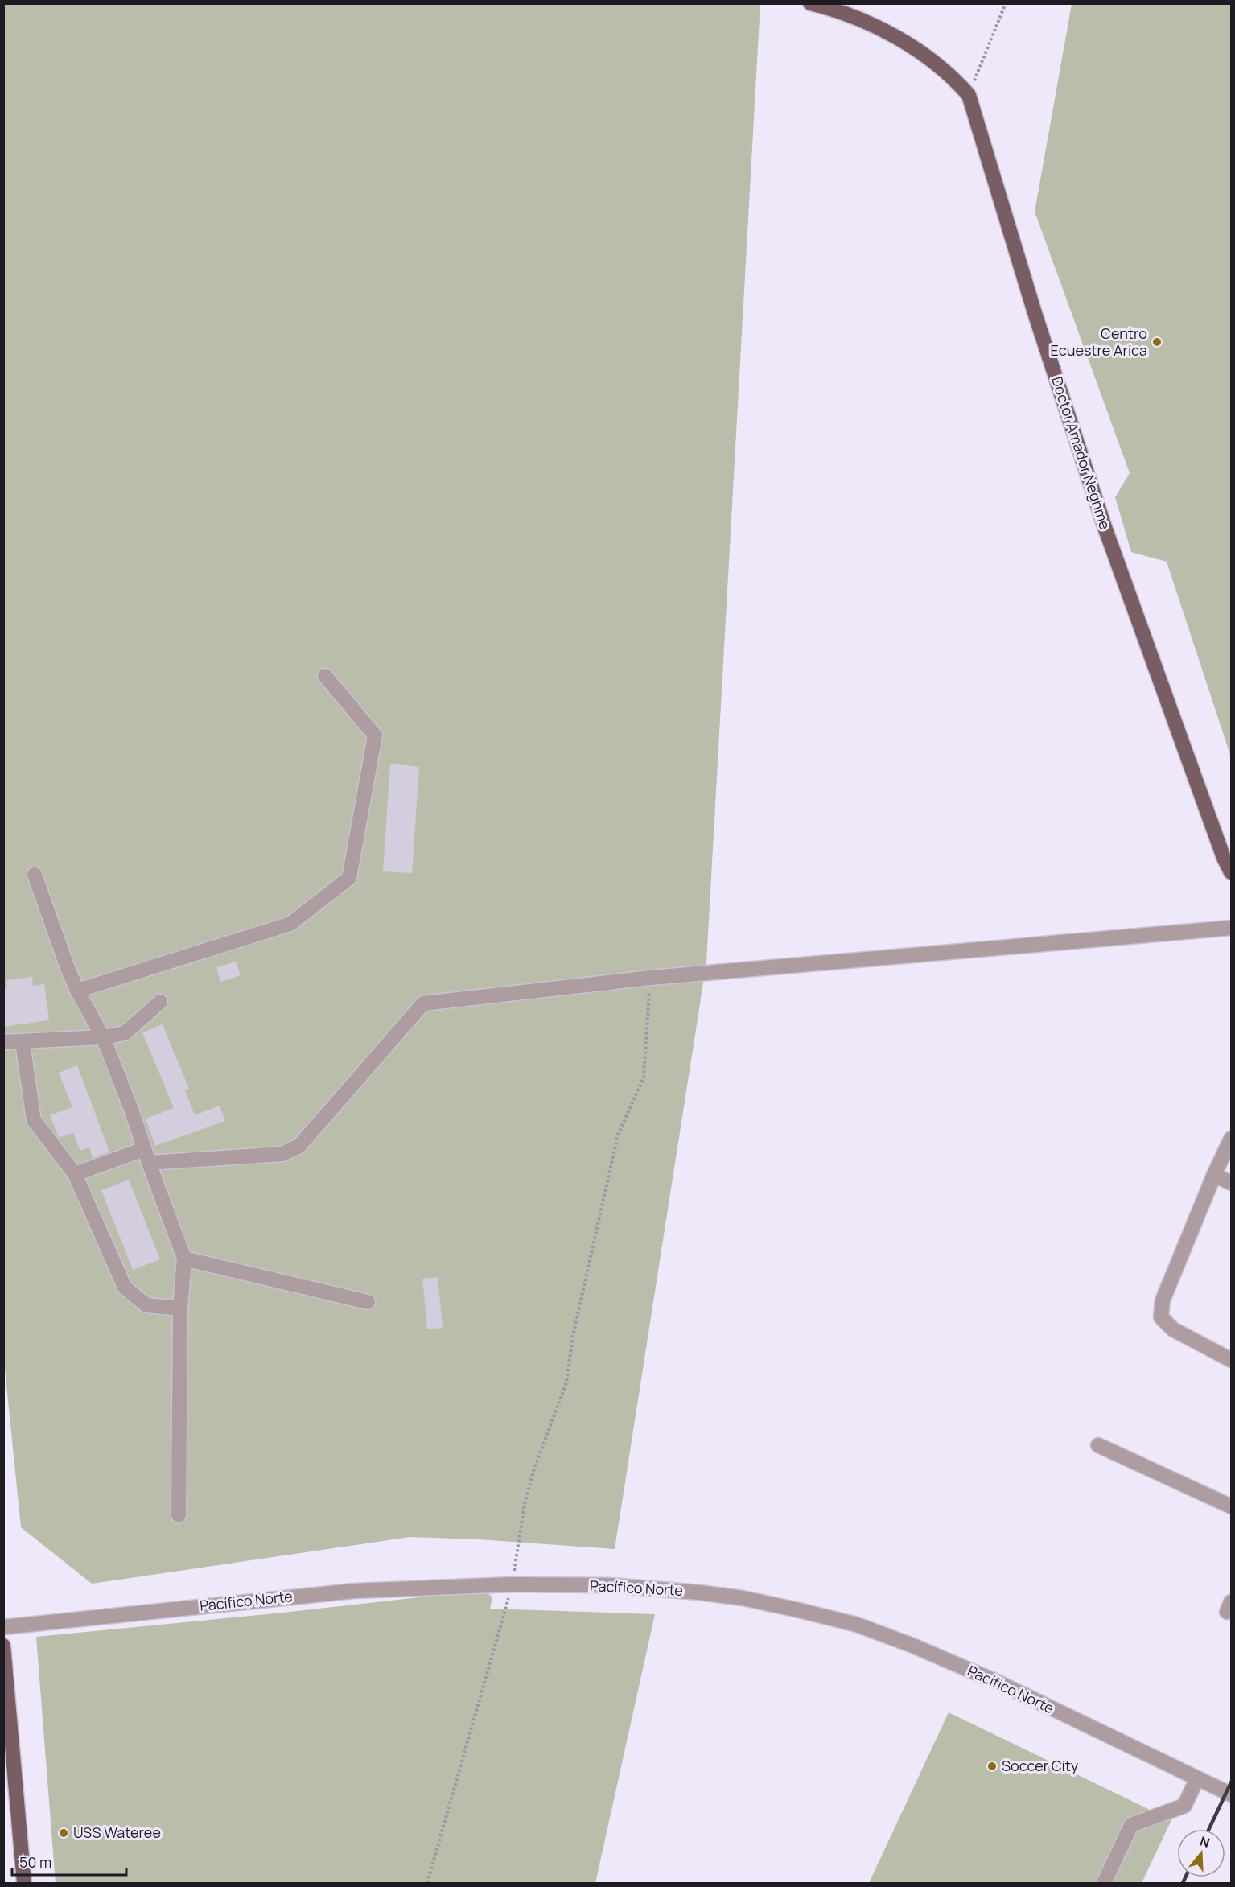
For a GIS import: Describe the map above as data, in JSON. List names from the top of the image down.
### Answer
{
  "streets": {
    "main road": ["Doctor Amador Neghme"],
    "street": ["Pacífico Norte"]
  },
  "places": ["Centro Ecuestre Arica", "Soccer City", "USS Wateree"],
  "scale_bar": "50 m",
  "north": "top"
}
